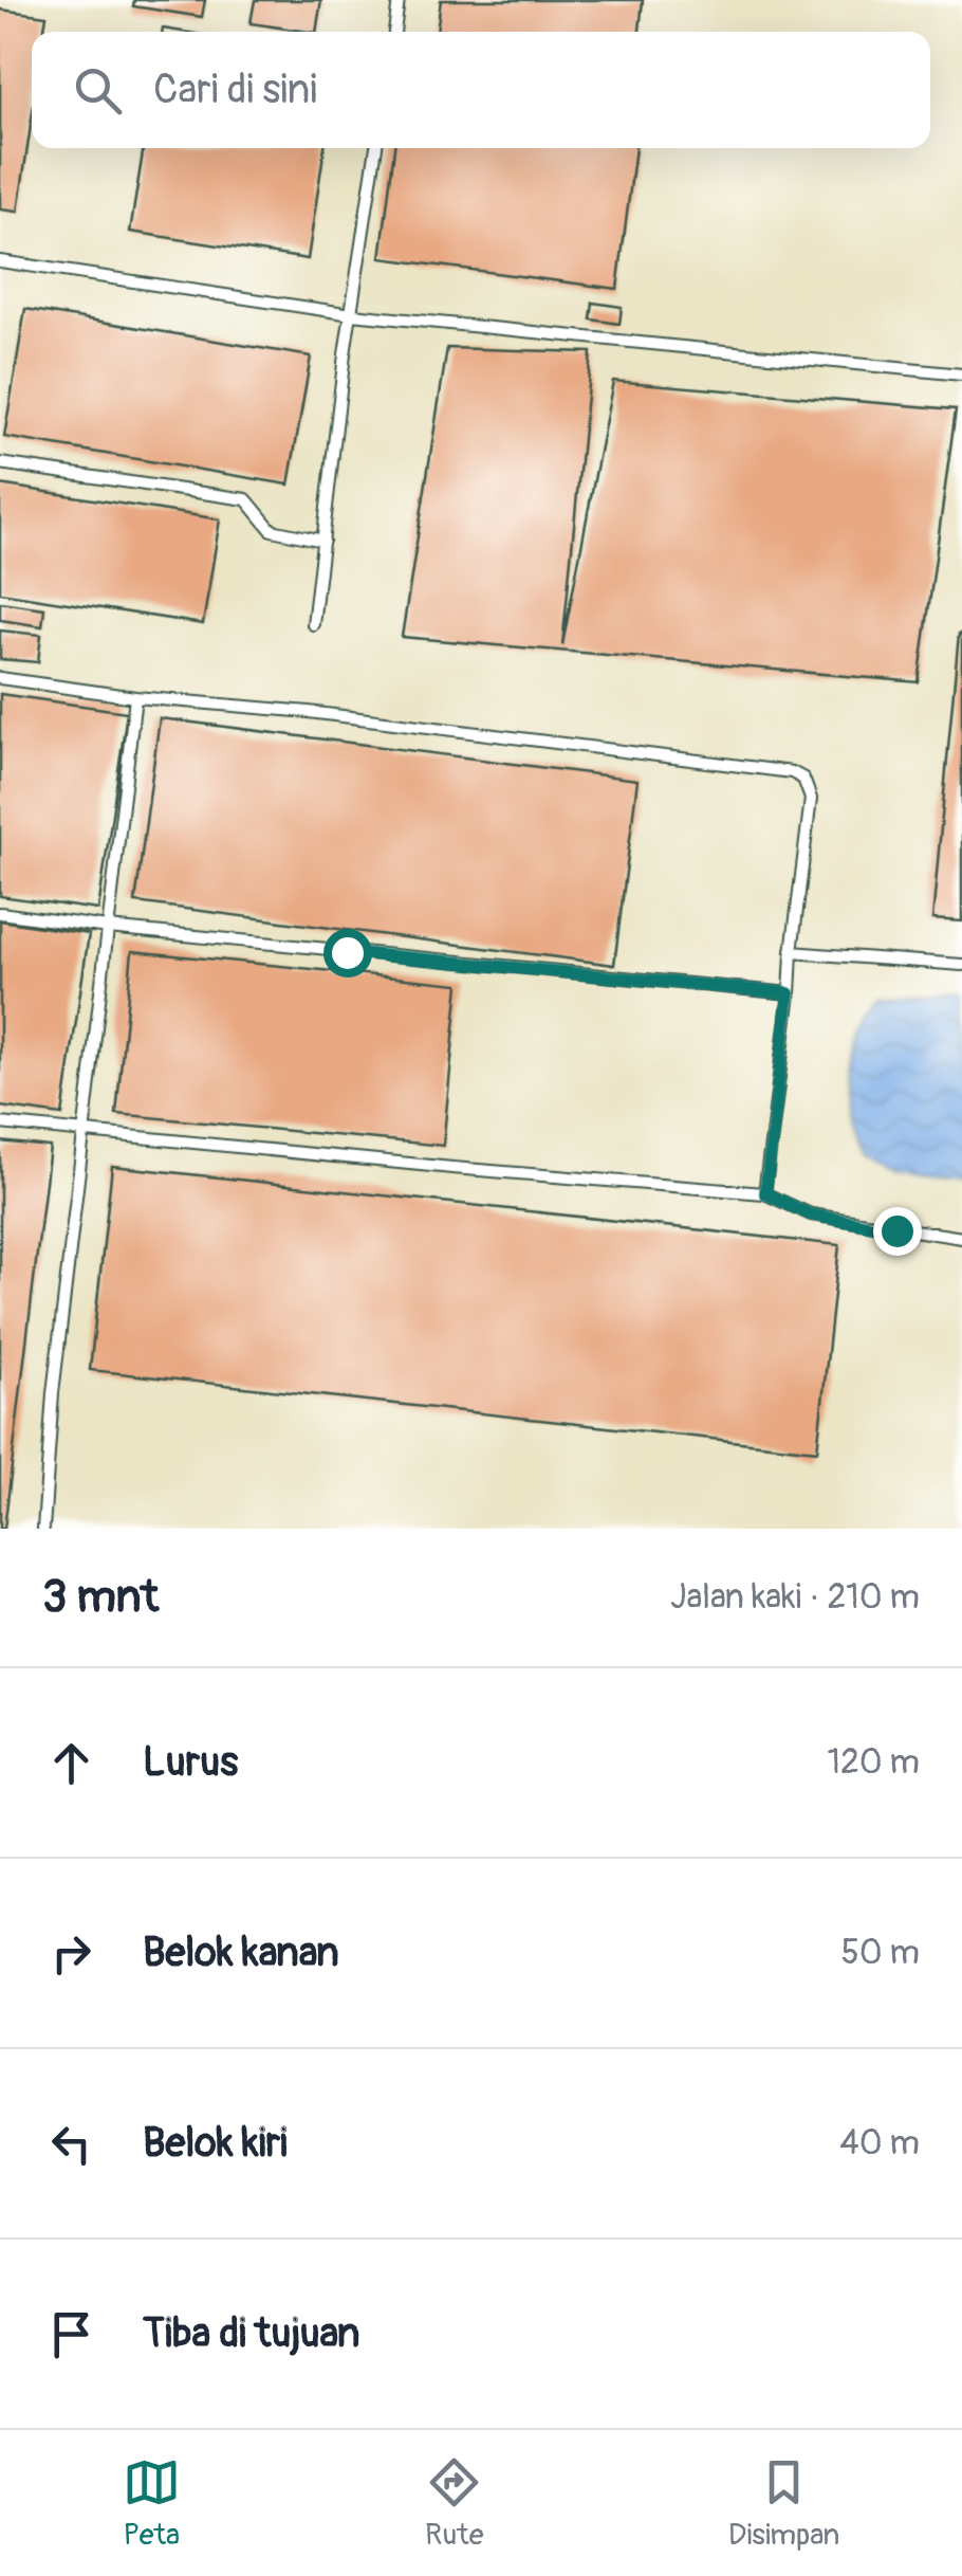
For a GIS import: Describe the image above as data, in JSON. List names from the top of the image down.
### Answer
{
  "page": {
    "search": "Cari di sini",
    "heading": ["3 mnt", "Jalan kaki · 210 m"],
    "list": [
      ["Lurus", "120 m"],
      ["Belok kanan", "50 m"],
      ["Belok kiri", "40 m"],
      "Tiba di tujuan"
    ],
    "nav": ["Peta", "Rute", "Disimpan"]
  }
}
